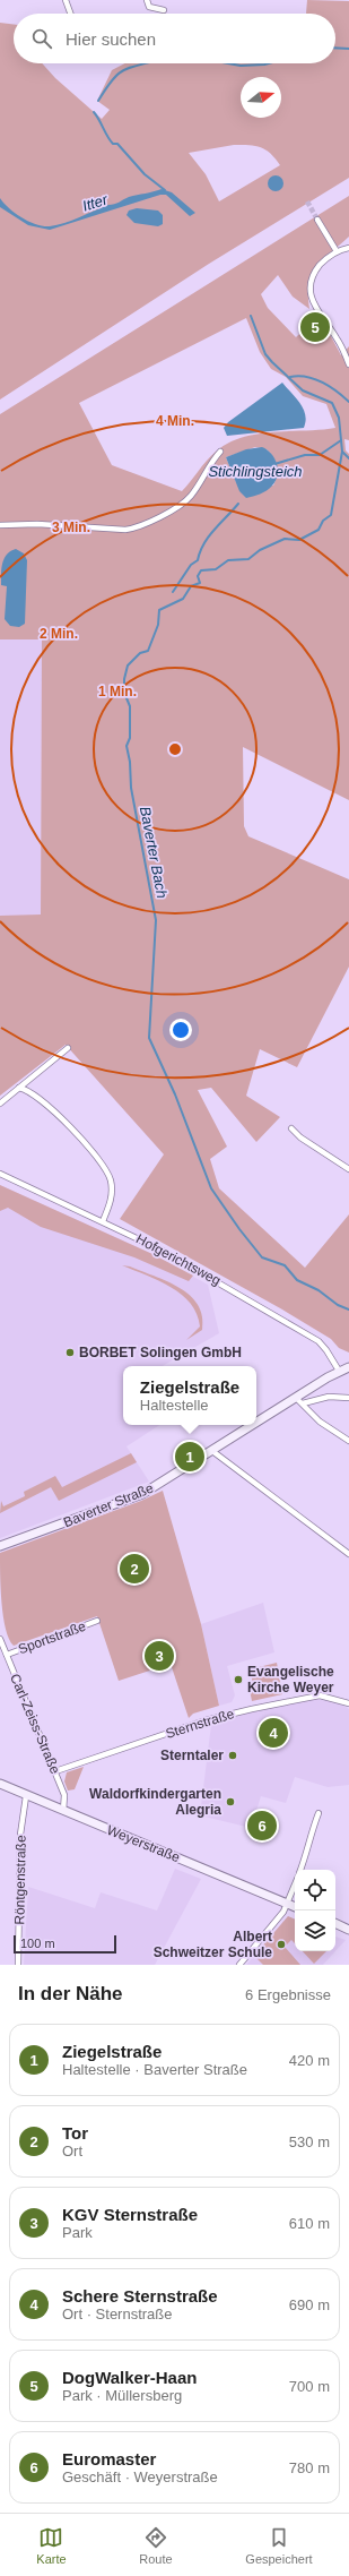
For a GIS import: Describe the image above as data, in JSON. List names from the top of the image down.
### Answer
{
  "streets": {
    "main road": ["Baverter Straße", "Weyerstraße"],
    "street": [
      "Hofgerichtsweg",
      "Sportstraße",
      "Carl-Zeiss-Straße",
      "Sternstraße",
      "Röntgenstraße"
    ]
  },
  "crossings": [
    ["Hofgerichtsweg", "Baverter Straße"],
    ["Sportstraße", "Carl-Zeiss-Straße"],
    ["Carl-Zeiss-Straße", "Sternstraße"],
    ["Carl-Zeiss-Straße", "Weyerstraße"],
    ["Weyerstraße", "Röntgenstraße"]
  ],
  "water": ["Itter", "Stichlingsteich", "Baverter Bach"],
  "places": [
    "BORBET Solingen GmbH",
    "Evangelische Kirche Weyer",
    "Sterntaler",
    "Waldorfkindergarten Alegria",
    "Albert Schweitzer Schule"
  ],
  "scale_bar": "100 m",
  "north": "right",
  "page": {
    "search": "Hier suchen",
    "pins": [
      "5",
      "1",
      "2",
      "3",
      "4",
      "6"
    ],
    "popup": ["Ziegelstraße", "Haltestelle"],
    "scale": "100 m",
    "heading": ["In der Nähe", "6 Ergebnisse"],
    "list": [
      {
        "mark": "1",
        "name": "Ziegelstraße",
        "note": "Haltestelle · Baverter Straße",
        "value": "420 m"
      },
      {
        "mark": "2",
        "name": "Tor",
        "note": "Ort",
        "value": "530 m"
      },
      {
        "mark": "3",
        "name": "KGV Sternstraße",
        "note": "Park",
        "value": "610 m"
      },
      {
        "mark": "4",
        "name": "Schere Sternstraße",
        "note": "Ort · Sternstraße",
        "value": "690 m"
      },
      {
        "mark": "5",
        "name": "DogWalker-Haan",
        "note": "Park · Müllersberg",
        "value": "700 m"
      },
      {
        "mark": "6",
        "name": "Euromaster",
        "note": "Geschäft · Weyerstraße",
        "value": "780 m"
      }
    ],
    "nav": ["Karte", "Route", "Gespeichert"]
  },
  "rings": [
    "4 Min.",
    "3 Min.",
    "2 Min.",
    "1 Min."
  ]
}
